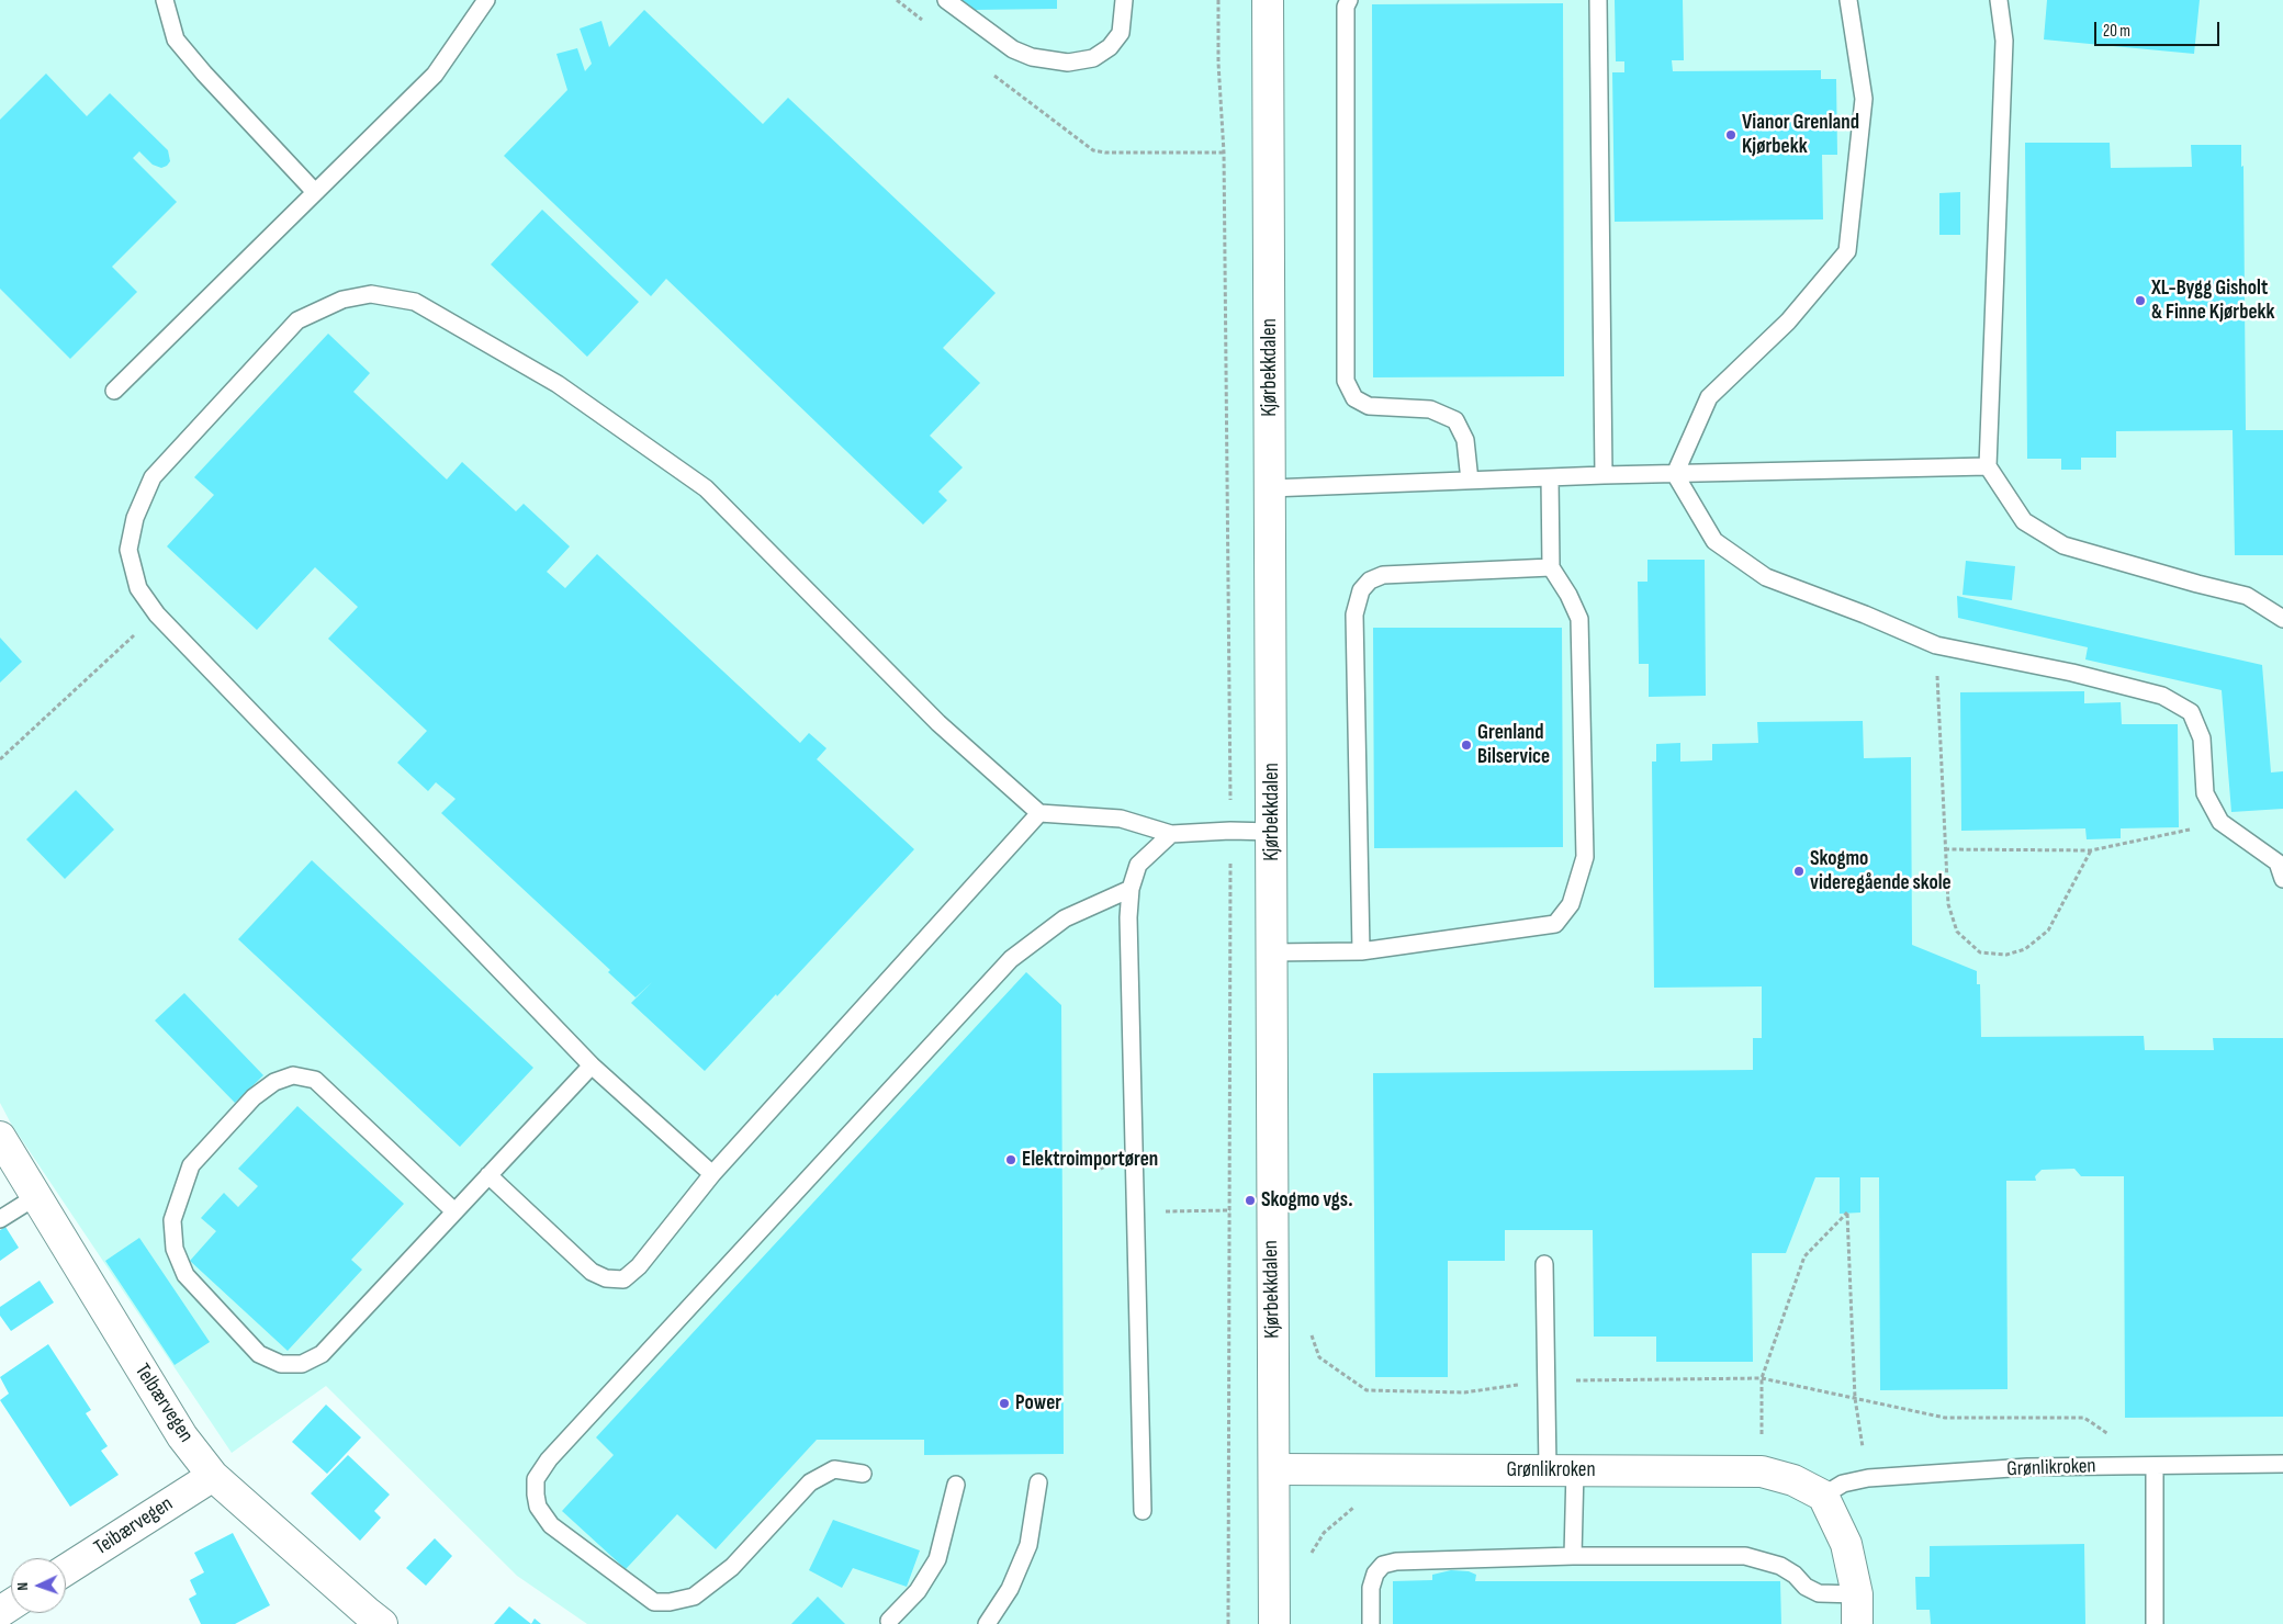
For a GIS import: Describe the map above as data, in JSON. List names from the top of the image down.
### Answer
{
  "streets": {
    "street": [
      "Kjørbekkdalen",
      "Telbærvegen",
      "Grønlikroken",
      "Teibærvegen"
    ]
  },
  "crossings": [
    ["Kjørbekkdalen", "Grønlikroken"],
    ["Telbærvegen", "Teibærvegen"]
  ],
  "places": [
    "Vianor Grenland Kjørbekk",
    "XL-Bygg Gisholt & Finne Kjørbekk",
    "Grenland Bilservice",
    "Skogmo videregående skole",
    "Elektroimportøren",
    "Skogmo vgs.",
    "Power"
  ],
  "scale_bar": "20 m",
  "north": "left"
}
